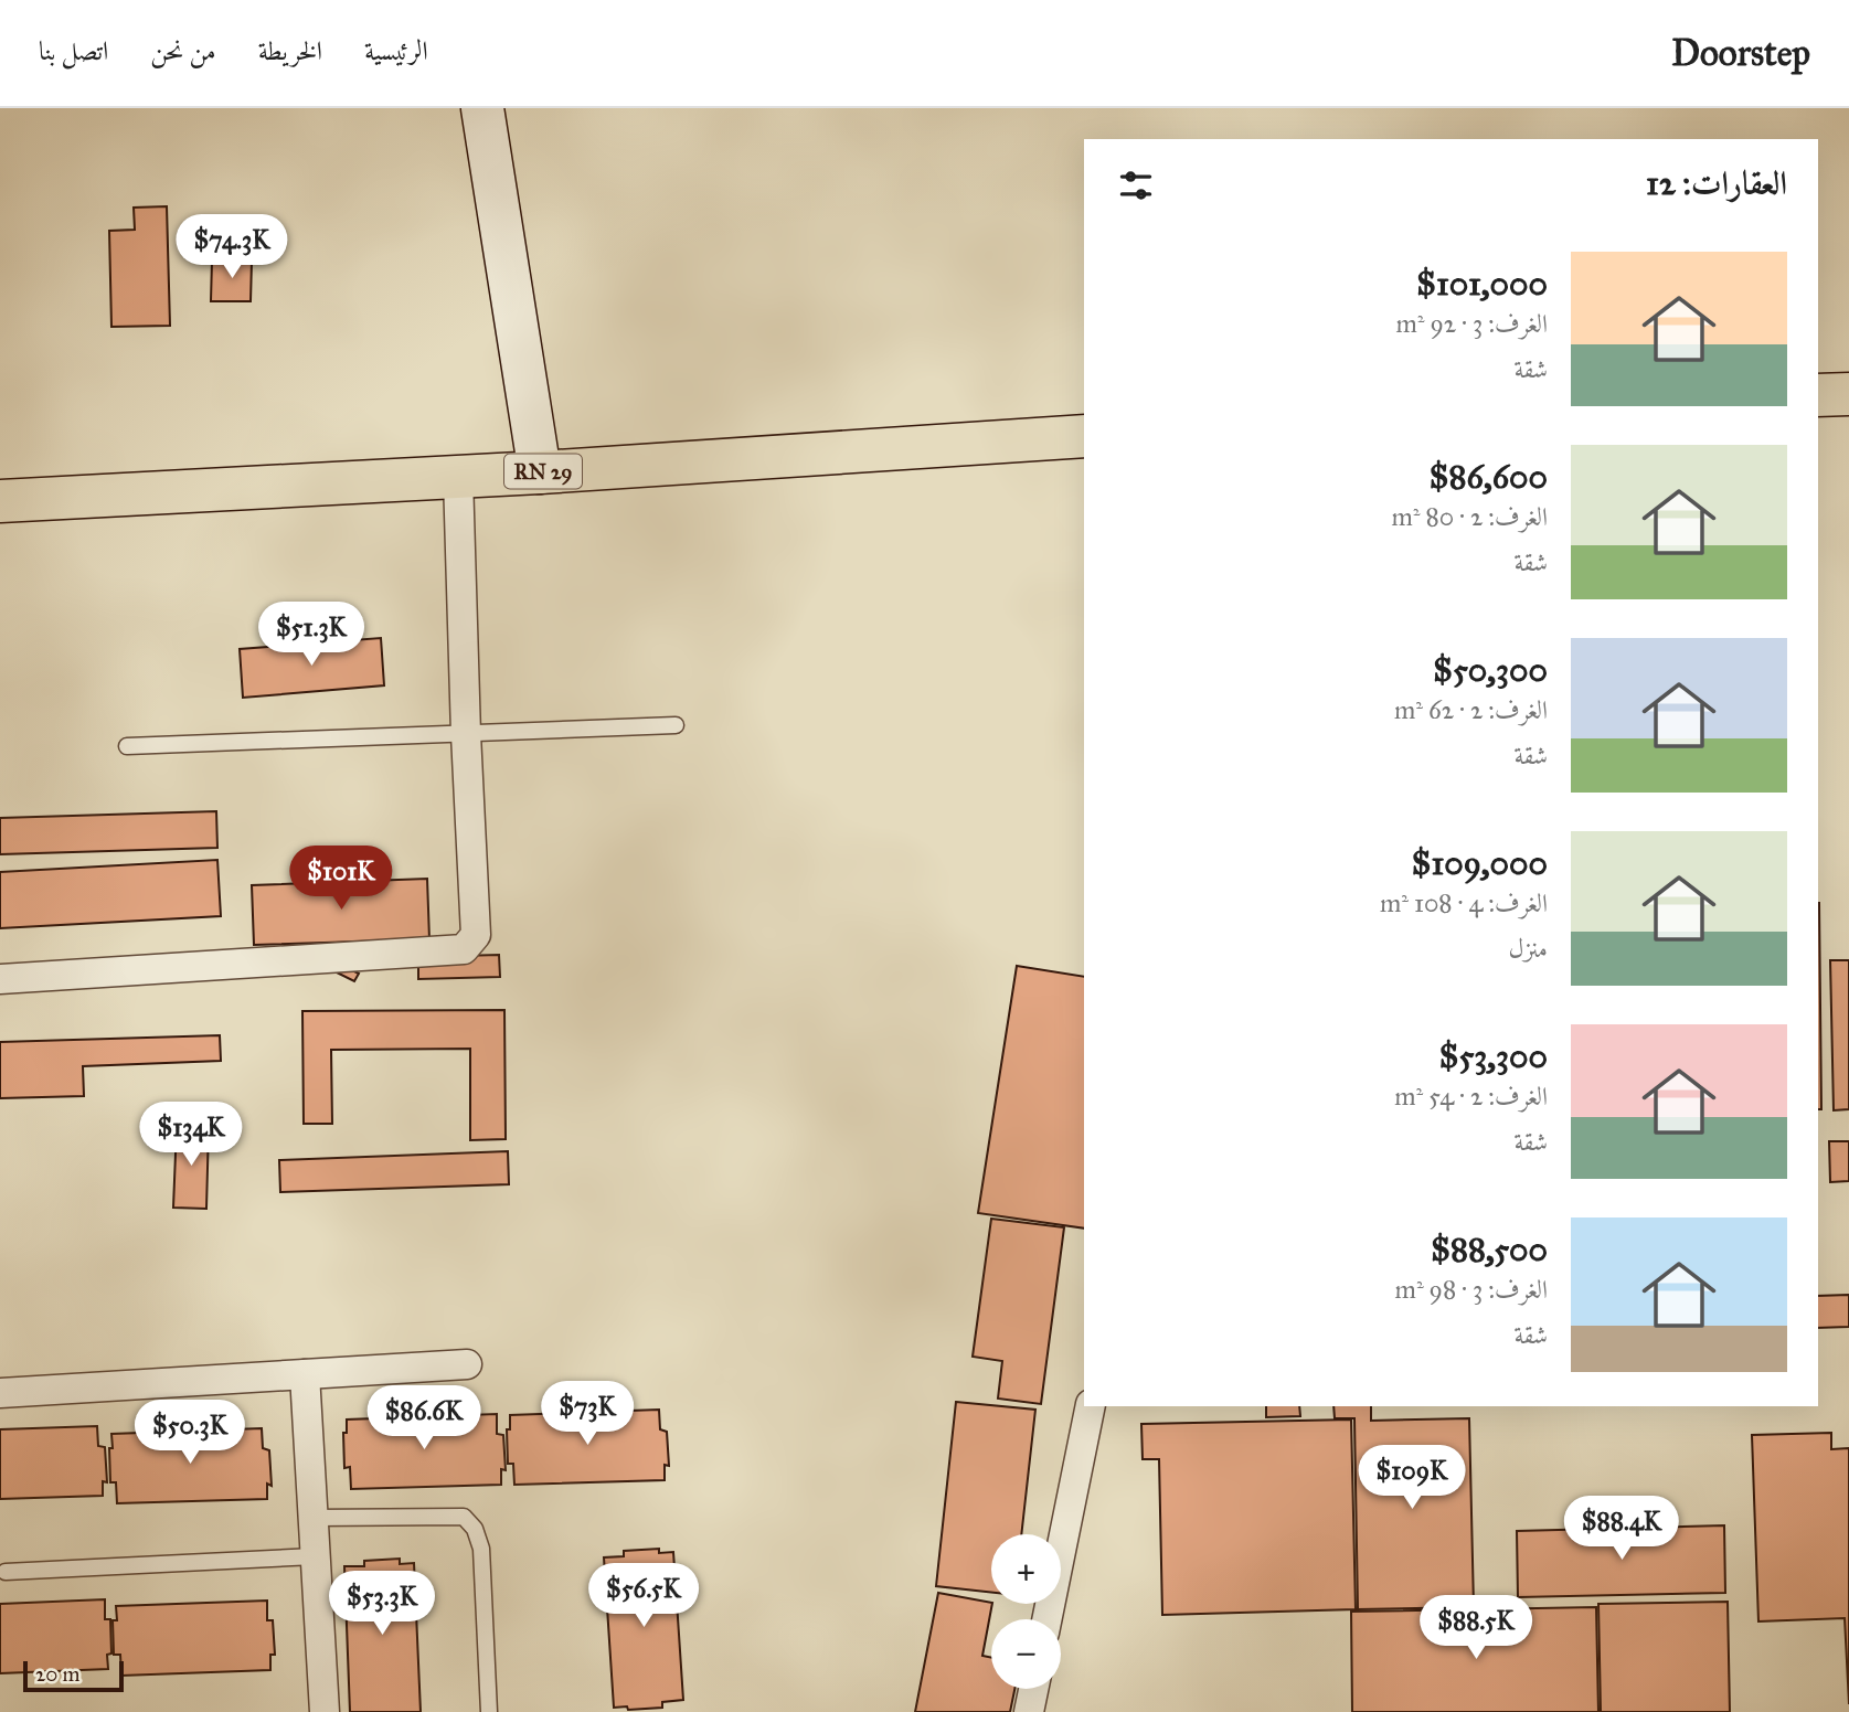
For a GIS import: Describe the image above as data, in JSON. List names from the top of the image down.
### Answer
{
  "streets": {
    "main road": ["RN 29"]
  },
  "scale_bar": "20 m",
  "page": {
    "header": "Doorstep",
    "nav": [
      "الرئيسية",
      "الخريطة",
      "من نحن",
      "اتصل بنا"
    ],
    "heading": "العقارات: 12",
    "price": [
      "$74.3K",
      "$51.3K",
      "$101K",
      "$134K",
      "$73K",
      "$86.6K",
      "$50.3K",
      "$109K",
      "$88.4K",
      "$56.5K",
      "$53.3K",
      "$88.5K"
    ],
    "list": [
      {
        "name": "$101,000",
        "note": "الغرف: 3 · 92 m² · شقة"
      },
      {
        "name": "$86,600",
        "note": "الغرف: 2 · 80 m² · شقة"
      },
      {
        "name": "$50,300",
        "note": "الغرف: 2 · 62 m² · شقة"
      },
      {
        "name": "$109,000",
        "note": "الغرف: 4 · 108 m² · منزل"
      },
      {
        "name": "$53,300",
        "note": "الغرف: 2 · 54 m² · شقة"
      },
      {
        "name": "$88,500",
        "note": "الغرف: 3 · 98 m² · شقة"
      }
    ],
    "map_buttons": ["+", "−"],
    "scale": "20 m"
  }
}
